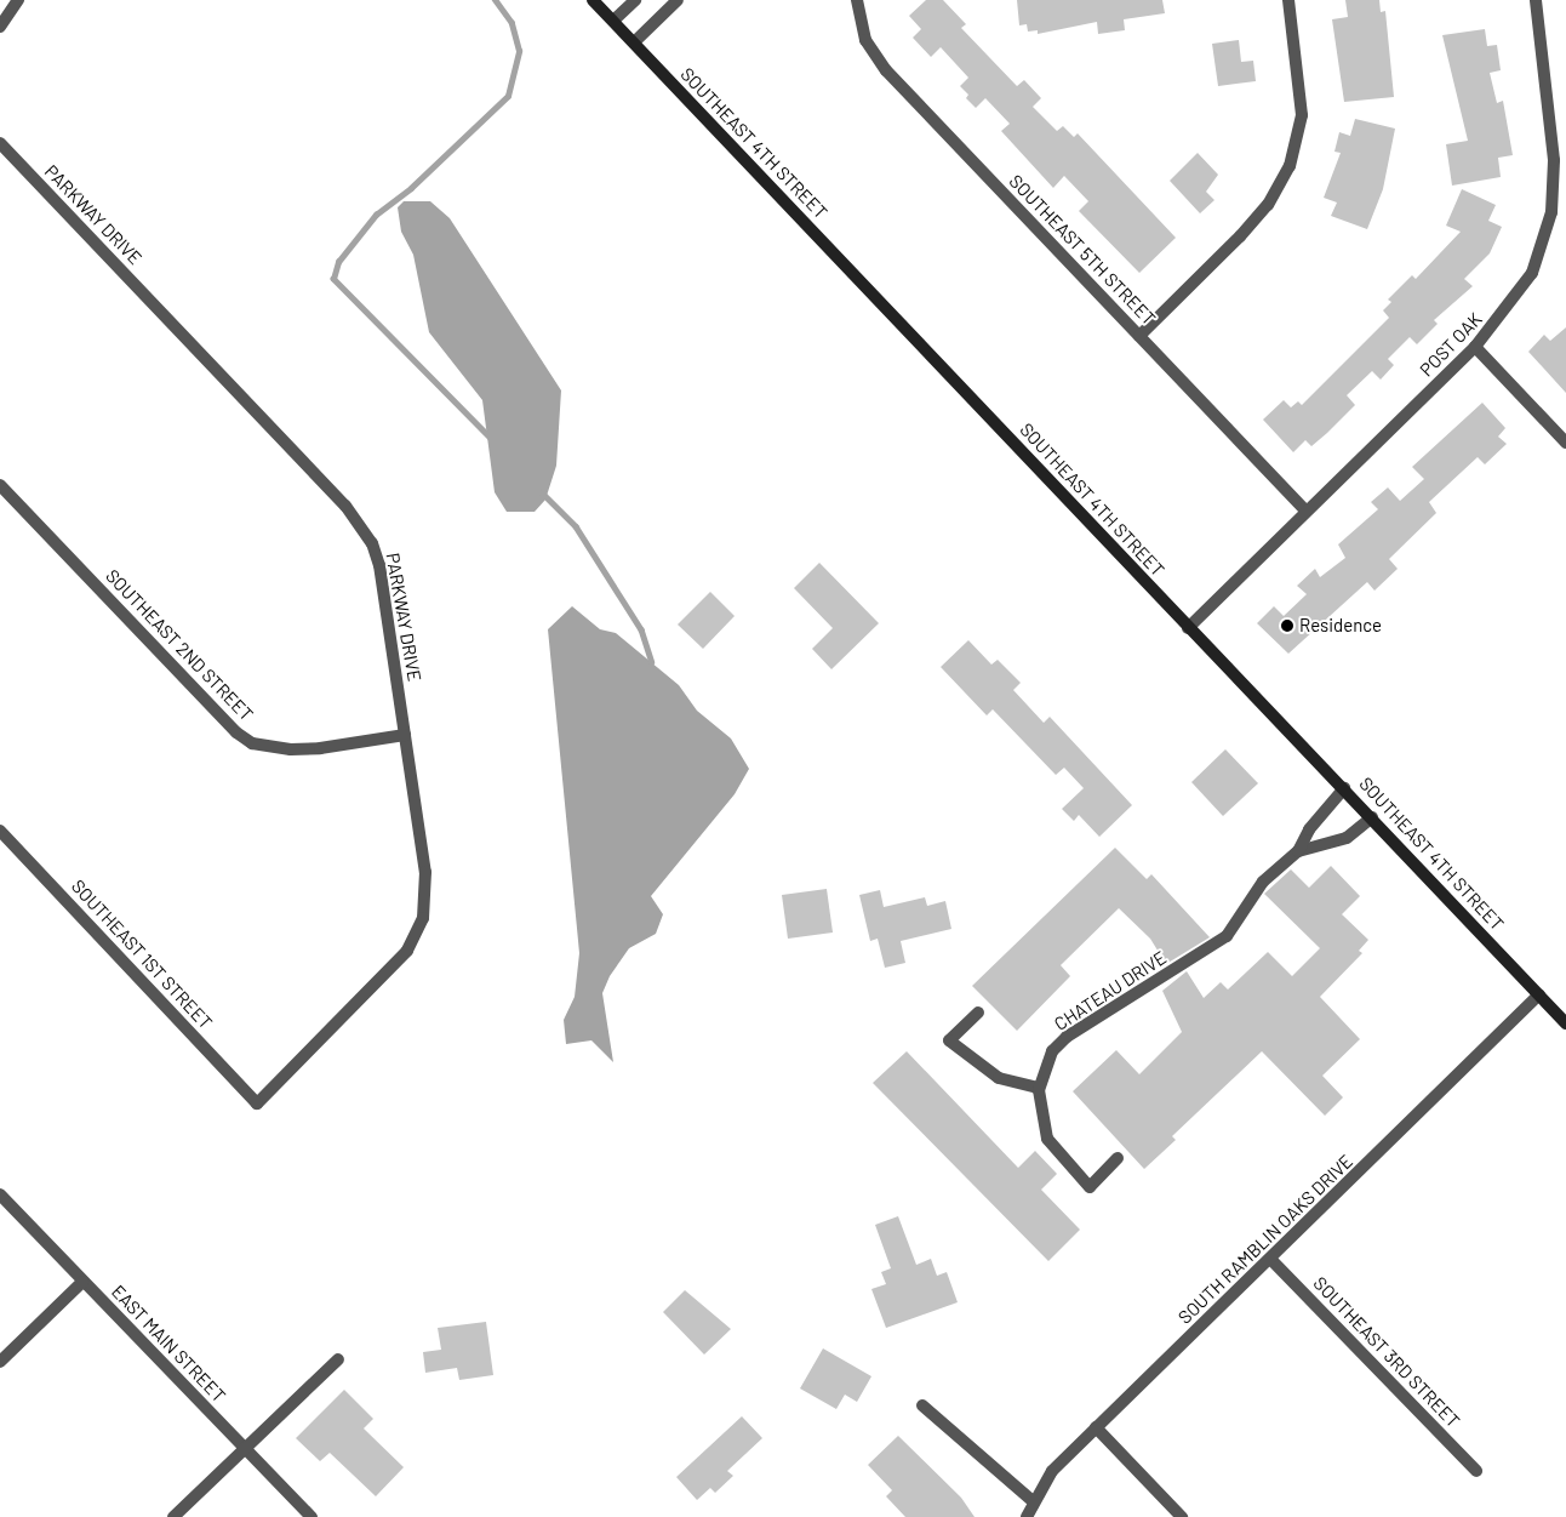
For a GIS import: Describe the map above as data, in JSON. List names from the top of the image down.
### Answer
{
  "streets": {
    "main road": ["SOUTHEAST 4TH STREET"],
    "street": [
      "PARKWAY DRIVE",
      "SOUTHEAST 5TH STREET",
      "POST OAK",
      "SOUTHEAST 2ND STREET",
      "SOUTHEAST 1ST STREET",
      "CHATEAU DRIVE",
      "SOUTH RAMBLIN OAKS DRIVE",
      "EAST MAIN STREET",
      "SOUTHEAST 3RD STREET"
    ]
  },
  "crossings": [
    ["SOUTHEAST 4TH STREET", "POST OAK"],
    ["SOUTHEAST 4TH STREET", "CHATEAU DRIVE"],
    ["SOUTHEAST 4TH STREET", "SOUTH RAMBLIN OAKS DRIVE"],
    ["PARKWAY DRIVE", "SOUTHEAST 2ND STREET"],
    ["PARKWAY DRIVE", "SOUTHEAST 1ST STREET"],
    ["SOUTHEAST 5TH STREET", "POST OAK"],
    ["SOUTH RAMBLIN OAKS DRIVE", "SOUTHEAST 3RD STREET"]
  ],
  "places": ["Residence"]
}
